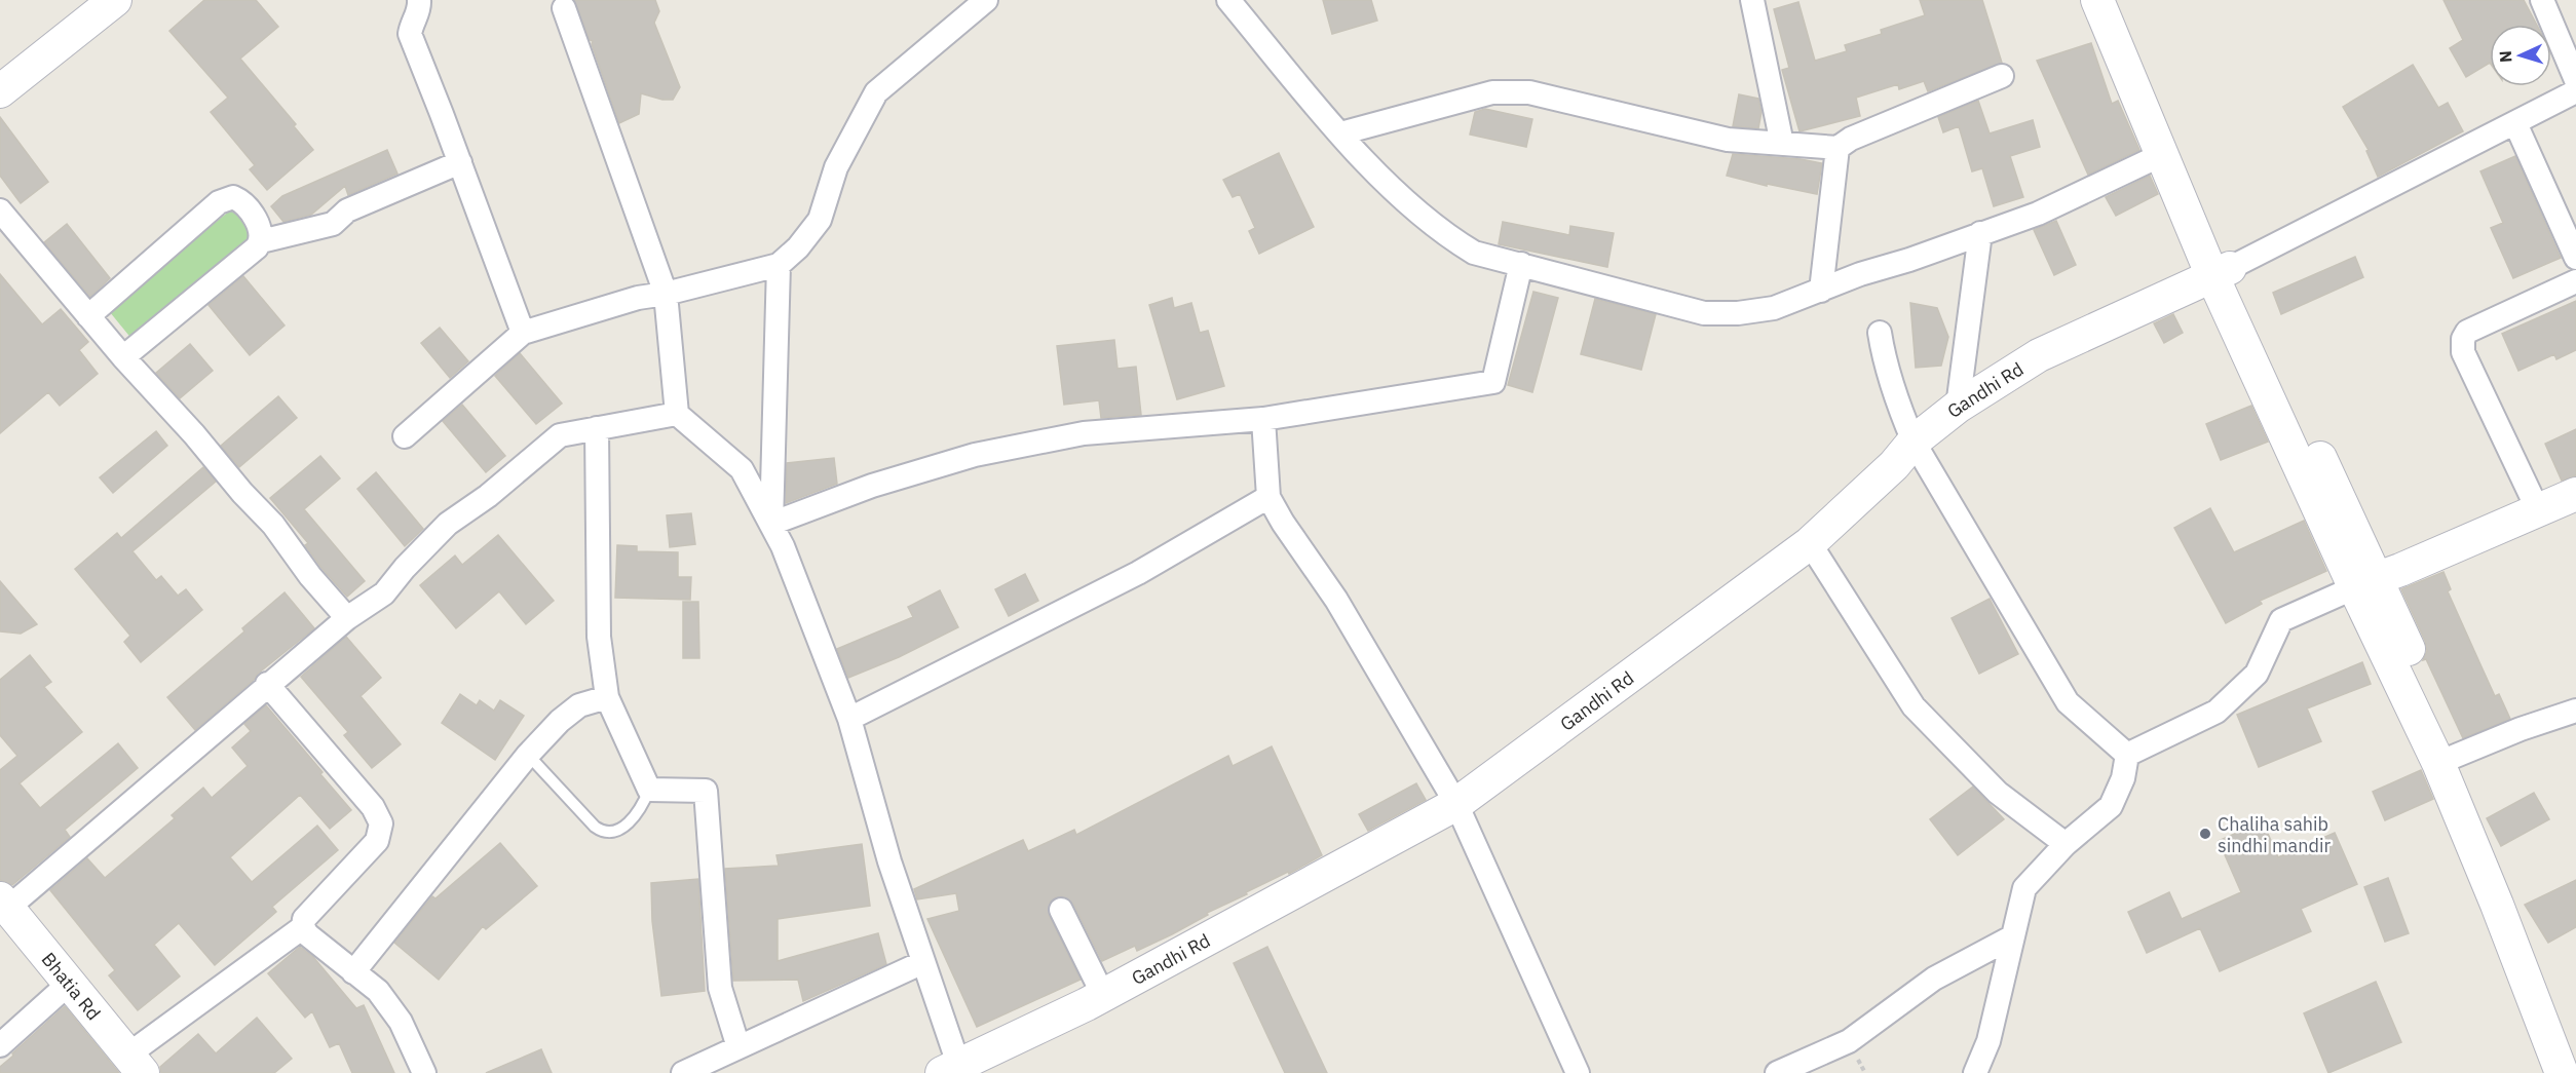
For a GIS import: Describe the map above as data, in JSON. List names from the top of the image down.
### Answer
{
  "streets": {
    "street": ["Gandhi Rd", "Bhatia Rd"]
  },
  "places": ["Chaliha sahib sindhi mandir"],
  "north": "left"
}
